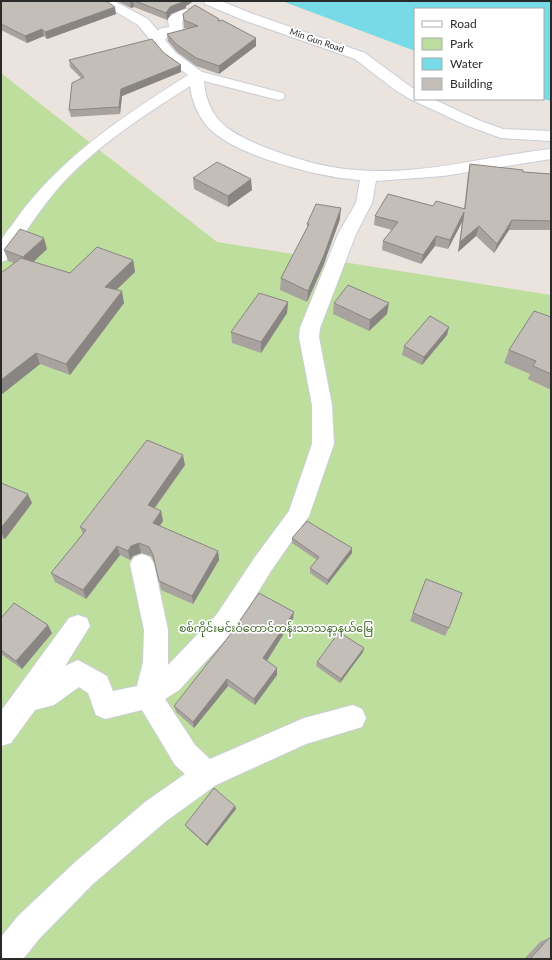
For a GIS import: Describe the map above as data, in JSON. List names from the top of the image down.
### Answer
{
  "streets": {
    "street": ["Min Gun Road"]
  },
  "parks": ["စစ်ကိုင်းမင်းဝံတောင်တန်းသာသနာ့နယ်မြေ"],
  "legend": [
    "Road",
    "Park",
    "Water",
    "Building"
  ]
}
